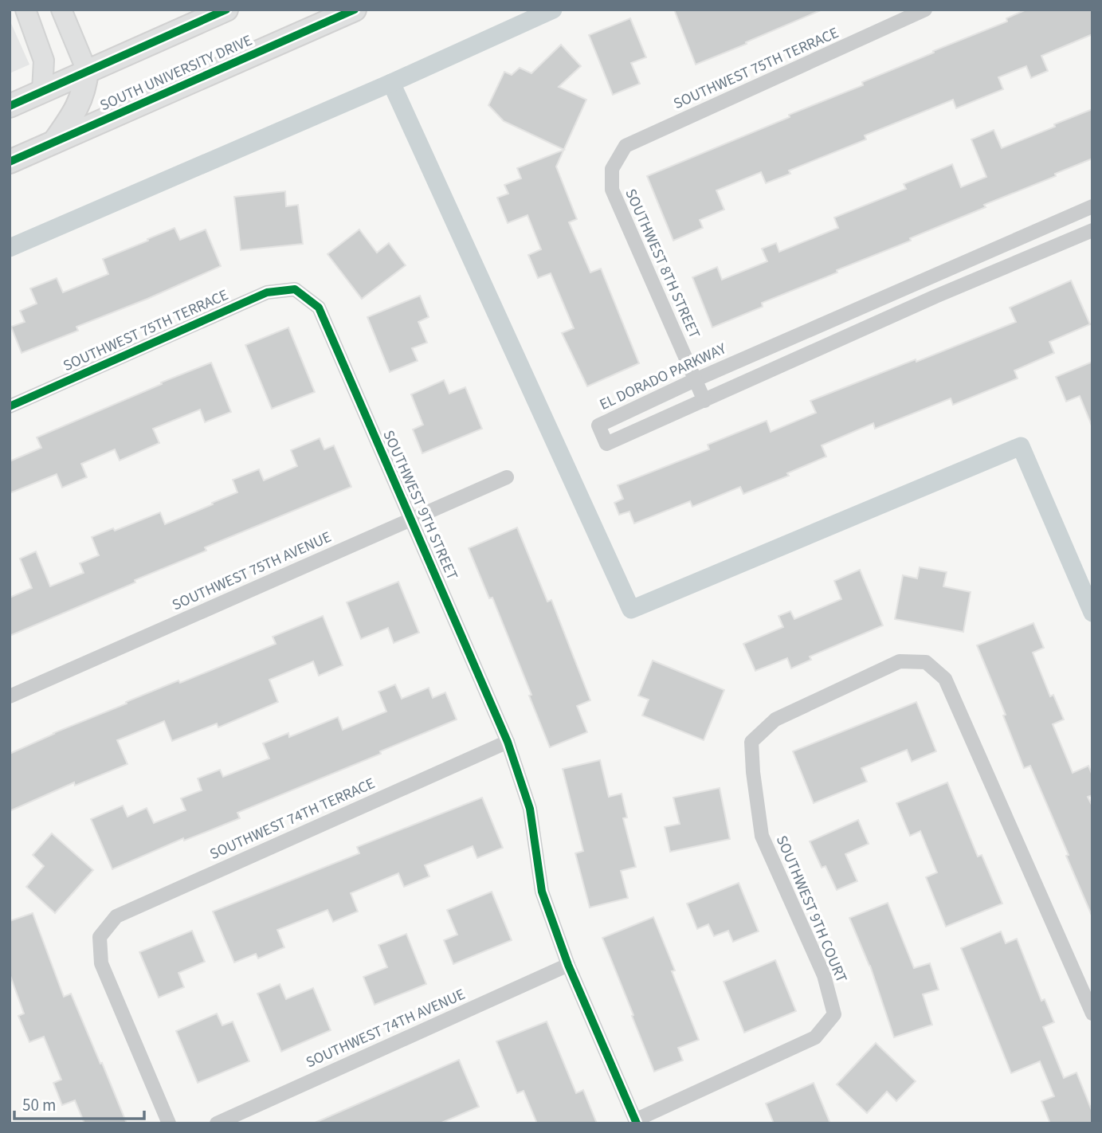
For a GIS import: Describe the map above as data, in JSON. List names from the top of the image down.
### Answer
{
  "streets": {
    "main road": ["SOUTH UNIVERSITY DRIVE"],
    "street": [
      "SOUTHWEST 75TH TERRACE",
      "SOUTHWEST 8TH STREET",
      "EL DORADO PARKWAY",
      "SOUTHWEST 9TH STREET",
      "SOUTHWEST 75TH AVENUE",
      "SOUTHWEST 74TH TERRACE",
      "SOUTHWEST 9TH COURT",
      "SOUTHWEST 74TH AVENUE"
    ]
  },
  "crossings": [
    ["SOUTHWEST 75TH TERRACE", "SOUTHWEST 8TH STREET"],
    ["SOUTHWEST 75TH TERRACE", "SOUTHWEST 9TH STREET"],
    ["SOUTHWEST 8TH STREET", "EL DORADO PARKWAY"],
    ["SOUTHWEST 9TH STREET", "SOUTHWEST 75TH AVENUE"],
    ["SOUTHWEST 9TH STREET", "SOUTHWEST 74TH TERRACE"],
    ["SOUTHWEST 9TH STREET", "SOUTHWEST 74TH AVENUE"]
  ],
  "scale_bar": "50 m"
}
